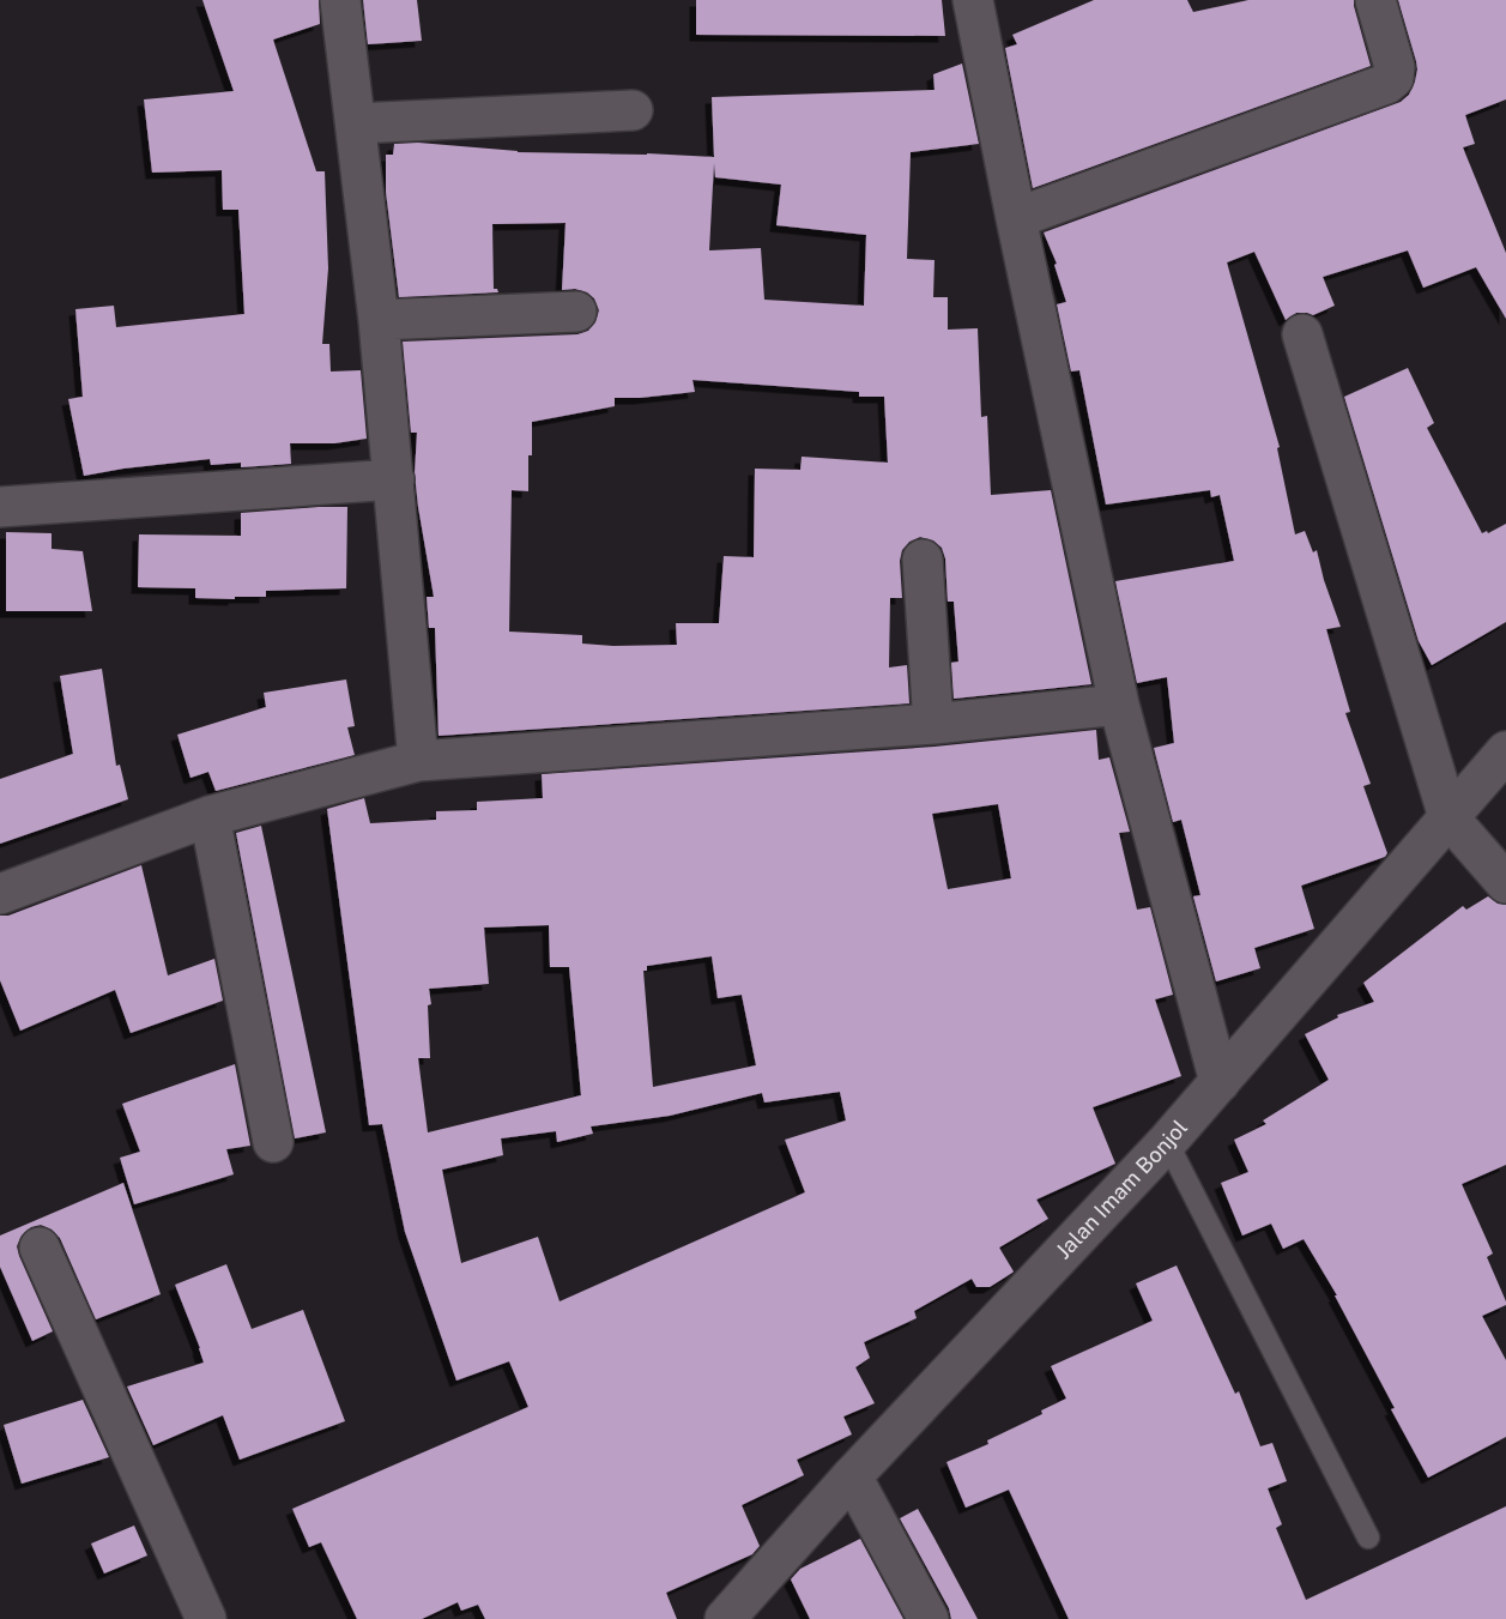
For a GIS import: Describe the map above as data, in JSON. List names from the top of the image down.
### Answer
{
  "streets": {
    "street": ["Jalan Imam Bonjol"]
  }
}
